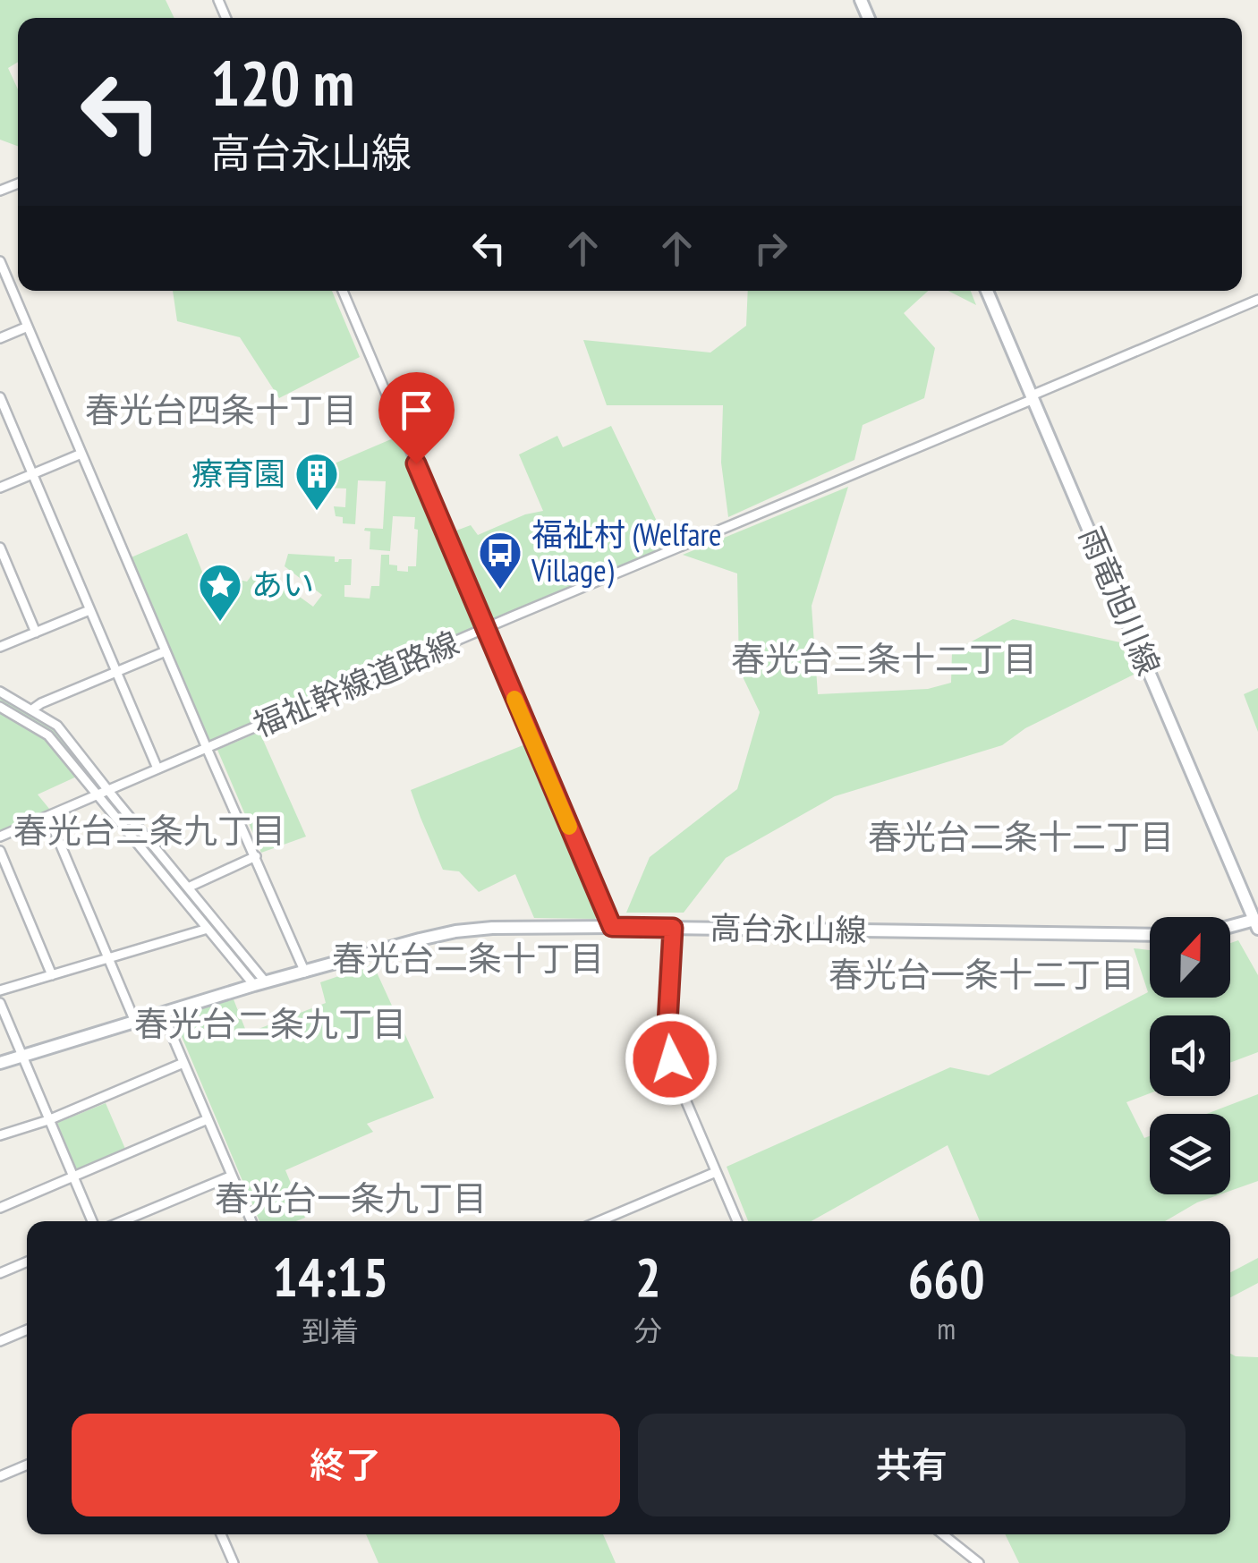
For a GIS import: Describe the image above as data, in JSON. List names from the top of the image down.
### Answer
{
  "streets": {
    "street": ["雨竜旭川線", "福祉幹線道路線", "高台永山線"]
  },
  "districts": [
    "春光台四条十丁目",
    "春光台三条十二丁目",
    "春光台三条九丁目",
    "春光台二条十二丁目",
    "春光台二条十丁目",
    "春光台一条十二丁目",
    "春光台二条九丁目",
    "春光台一条九丁目"
  ],
  "places": {
    "building": ["療育園"],
    "bus stop": ["福祉村 (Welfare Village)"],
    "place": ["あい"]
  },
  "north": "top",
  "page": {
    "turn": ["120 m", "高台永山線"],
    "eta": [
      "14:15",
      "到着",
      "2",
      "分",
      "660",
      "m"
    ],
    "buttons": ["終了", "共有"]
  }
}
